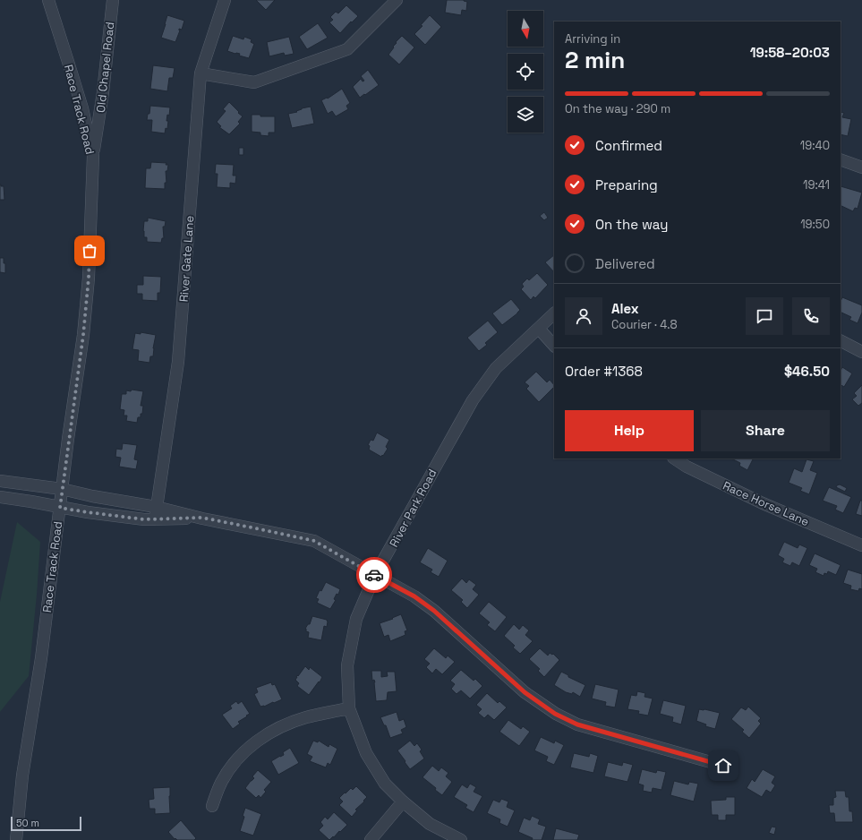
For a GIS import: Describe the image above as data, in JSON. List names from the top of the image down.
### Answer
{
  "streets": {
    "street": [
      "Old Chapel Road",
      "Race Track Road",
      "River Gate Lane",
      "Race Horse Lane",
      "River Park Road"
    ]
  },
  "crossings": [
    ["Old Chapel Road", "Race Track Road"]
  ],
  "scale_bar": "50 m",
  "north": "bottom",
  "page": {
    "heading": ["2 min", "Arriving in", "19:58–20:03"],
    "panel": [
      "Alex",
      "Courier · 4.8",
      "Order #1368",
      "$46.50"
    ],
    "bar": "On the way · 290 m",
    "list": [
      ["Confirmed", "19:40"],
      ["Preparing", "19:41"],
      ["On the way", "19:50"],
      "Delivered"
    ],
    "buttons": ["Help", "Share"],
    "scale": "50 m"
  }
}
